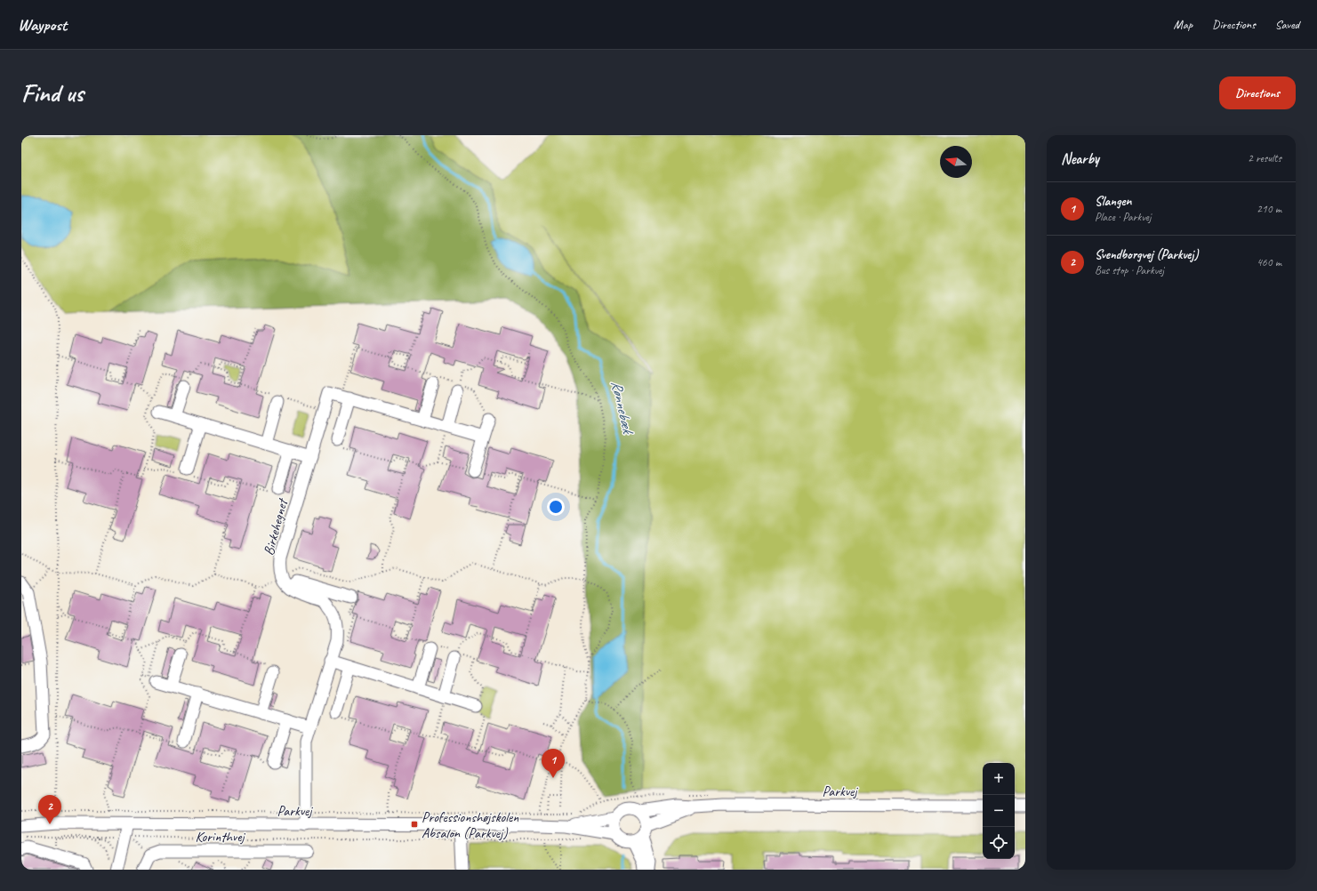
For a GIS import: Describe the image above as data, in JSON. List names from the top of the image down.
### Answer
{
  "streets": {
    "street": ["Birkehegnet", "Parkvej", "Korinthvej"]
  },
  "water": ["Rønnebæk"],
  "places": {
    "transit": ["Professionshøjskolen Absalon (Parkvej)"]
  },
  "north": "left",
  "page": {
    "header": "Waypost",
    "nav": ["Map", "Directions", "Saved"],
    "buttons": "Directions",
    "title": "Find us",
    "heading": ["Nearby", "2 results"],
    "list": [
      {
        "mark": "1",
        "name": "Slangen",
        "note": "Place · Parkvej",
        "value": "210 m"
      },
      {
        "mark": "2",
        "name": "Svendborgvej (Parkvej)",
        "note": "Bus stop · Parkvej",
        "value": "460 m"
      }
    ],
    "pins": ["1", "2"],
    "map_buttons": ["+", "−"]
  }
}
